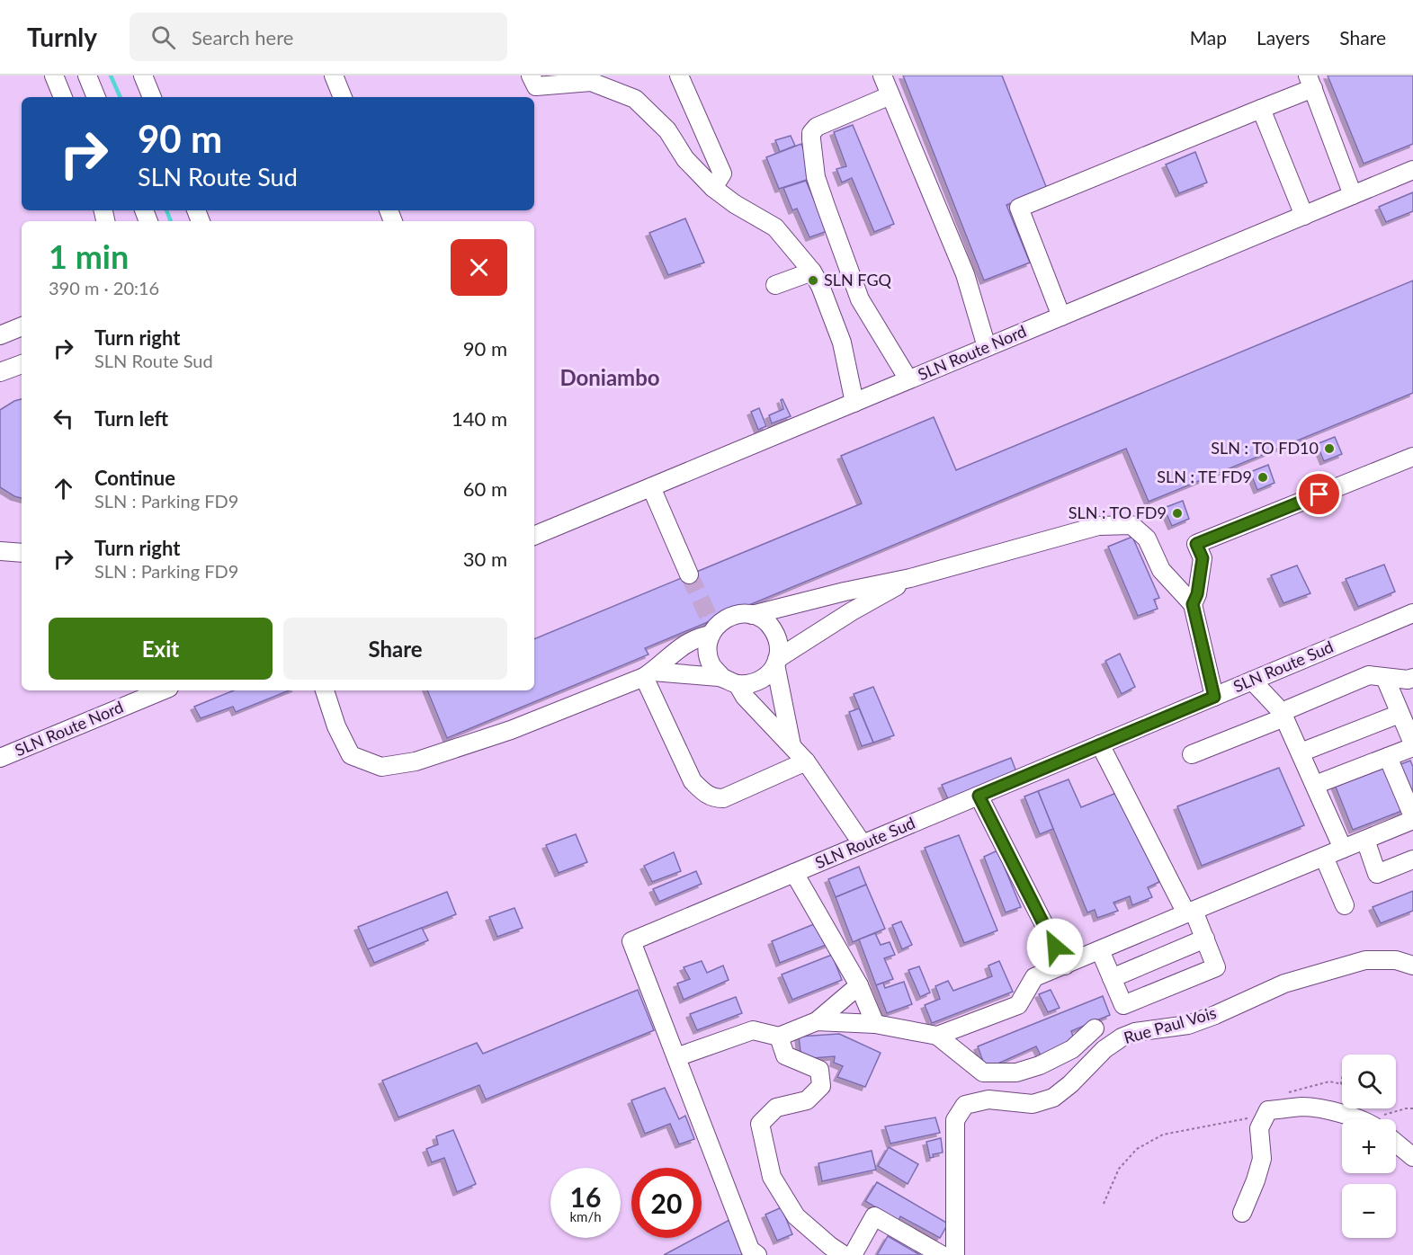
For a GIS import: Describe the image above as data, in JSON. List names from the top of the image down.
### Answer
{
  "streets": {
    "street": ["SLN Route Nord", "SLN Route Sud", "Rue Paul Vois"]
  },
  "districts": ["Doniambo"],
  "places": [
    "SLN FGQ",
    "SLN : TO FD10",
    "SLN : TE FD9",
    "SLN : TO FD9"
  ],
  "page": {
    "header": "Turnly",
    "search": "Search here",
    "nav": ["Map", "Layers", "Share"],
    "turn": ["90 m", "SLN Route Sud"],
    "heading": ["1 min", "390 m · 20:16"],
    "list": [
      {
        "name": "Turn right",
        "note": "SLN Route Sud",
        "value": "90 m"
      },
      {
        "name": "Turn left",
        "value": "140 m"
      },
      {
        "name": "Continue",
        "note": "SLN : Parking FD9",
        "value": "60 m"
      },
      {
        "name": "Turn right",
        "note": "SLN : Parking FD9",
        "value": "30 m"
      }
    ],
    "buttons": ["Exit", "Share"],
    "map_buttons": ["+", "−"],
    "speed": "16 km/h",
    "limit": "20"
  }
}
